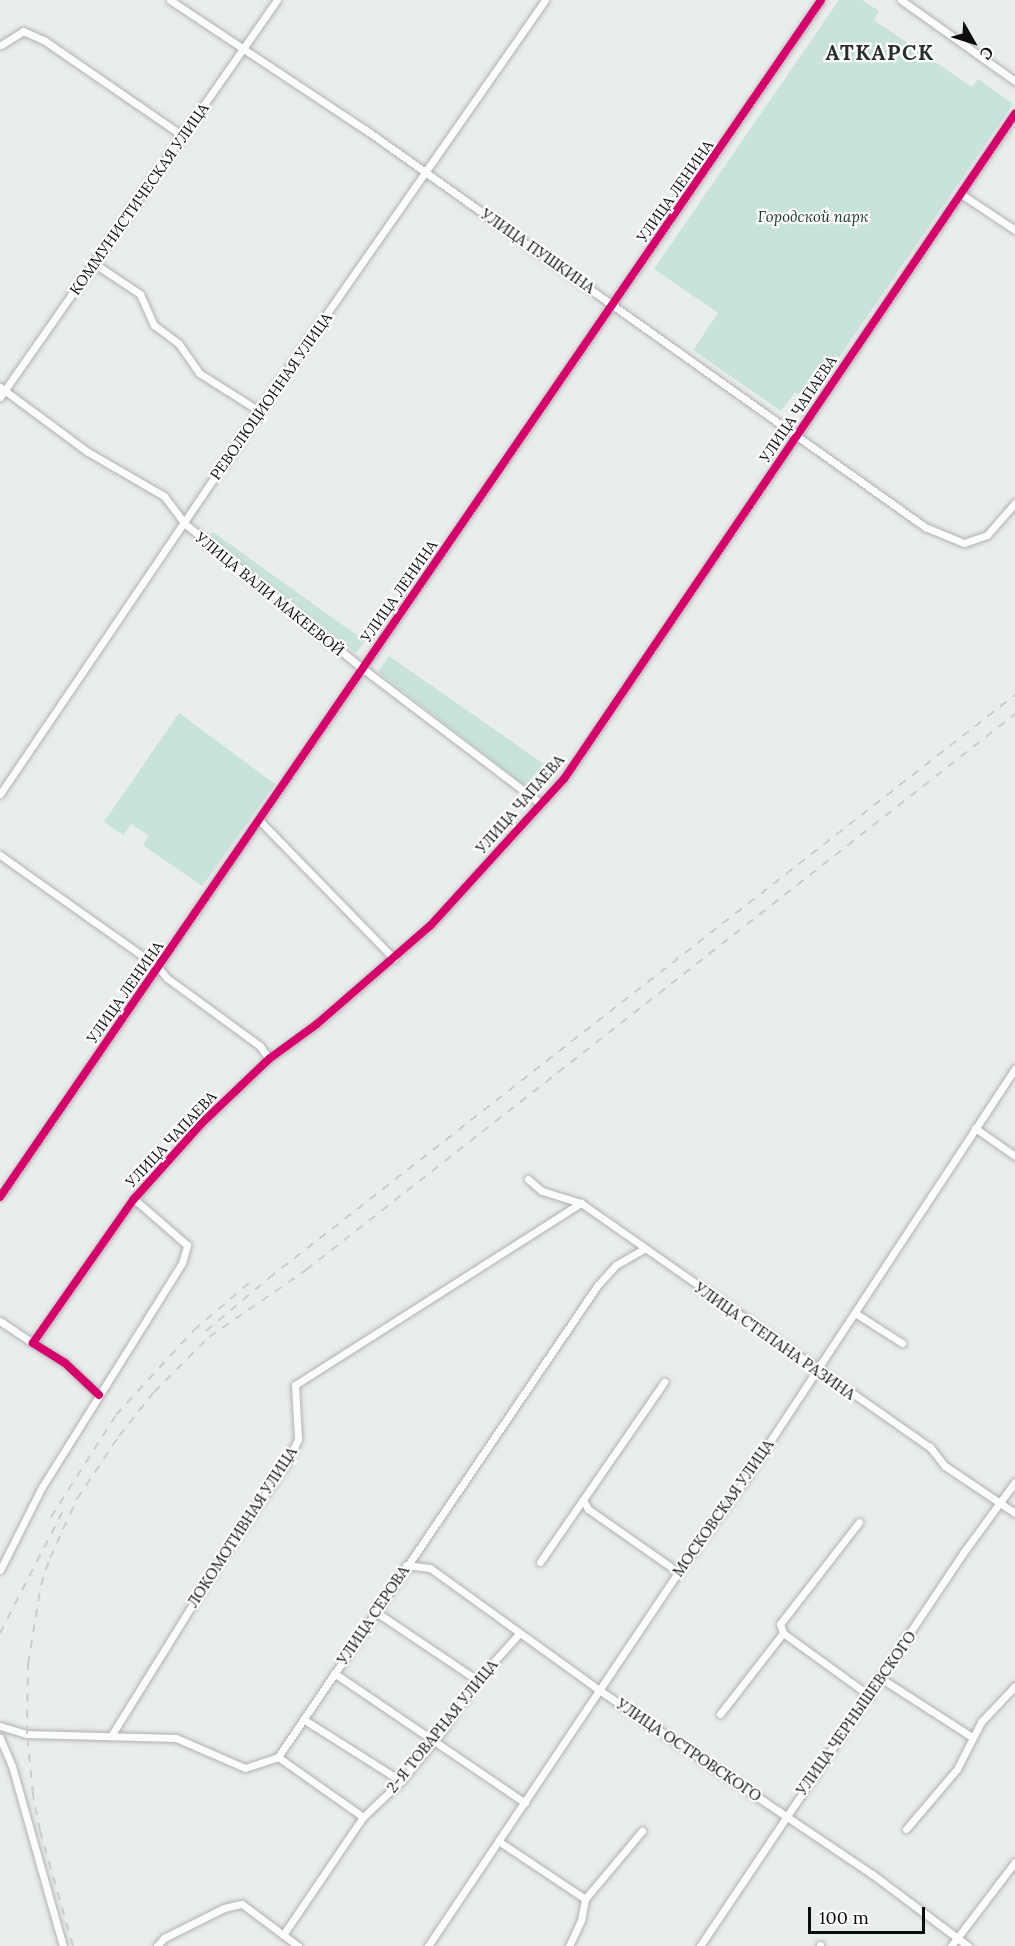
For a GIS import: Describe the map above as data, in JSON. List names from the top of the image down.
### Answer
{
  "streets": {
    "street": [
      "УЛИЦА ЛЕНИНА",
      "КОММУНИСТИЧЕСКАЯ УЛИЦА",
      "УЛИЦА ПУШКИНА",
      "РЕВОЛЮЦИОННАЯ УЛИЦА",
      "УЛИЦА ЧАПАЕВА",
      "УЛИЦА ВАЛИ МАКЕЕВОЙ",
      "УЛИЦА СТЕПАНА РАЗИНА",
      "МОСКОВСКАЯ УЛИЦА",
      "ЛОКОМОТИВНАЯ УЛИЦА",
      "УЛИЦА СЕРОВА",
      "УЛИЦА ЧЕРНЫШЕВСКОГО",
      "2-Я ТОВАРНАЯ УЛИЦА",
      "УЛИЦА ОСТРОВСКОГО"
    ]
  },
  "crossings": [
    ["УЛИЦА ЛЕНИНА", "УЛИЦА ПУШКИНА"],
    ["УЛИЦА ЛЕНИНА", "УЛИЦА ВАЛИ МАКЕЕВОЙ"],
    ["КОММУНИСТИЧЕСКАЯ УЛИЦА", "УЛИЦА ПУШКИНА"],
    ["КОММУНИСТИЧЕСКАЯ УЛИЦА", "УЛИЦА ВАЛИ МАКЕЕВОЙ"],
    ["УЛИЦА ПУШКИНА", "РЕВОЛЮЦИОННАЯ УЛИЦА"],
    ["УЛИЦА ПУШКИНА", "УЛИЦА ЧАПАЕВА"],
    ["РЕВОЛЮЦИОННАЯ УЛИЦА", "УЛИЦА ВАЛИ МАКЕЕВОЙ"],
    ["УЛИЦА ЧАПАЕВА", "УЛИЦА ВАЛИ МАКЕЕВОЙ"],
    ["УЛИЦА СТЕПАНА РАЗИНА", "МОСКОВСКАЯ УЛИЦА"],
    ["УЛИЦА СТЕПАНА РАЗИНА", "ЛОКОМОТИВНАЯ УЛИЦА"],
    ["УЛИЦА СТЕПАНА РАЗИНА", "УЛИЦА СЕРОВА"],
    ["УЛИЦА СТЕПАНА РАЗИНА", "УЛИЦА ЧЕРНЫШЕВСКОГО"],
    ["МОСКОВСКАЯ УЛИЦА", "УЛИЦА ОСТРОВСКОГО"],
    ["УЛИЦА СЕРОВА", "УЛИЦА ОСТРОВСКОГО"],
    ["УЛИЦА ЧЕРНЫШЕВСКОГО", "УЛИЦА ОСТРОВСКОГО"],
    ["2-Я ТОВАРНАЯ УЛИЦА", "УЛИЦА ОСТРОВСКОГО"]
  ],
  "districts": ["АТКАРСК"],
  "parks": ["Городской парк"],
  "scale_bar": "100 m",
  "north": "bottom right"
}
